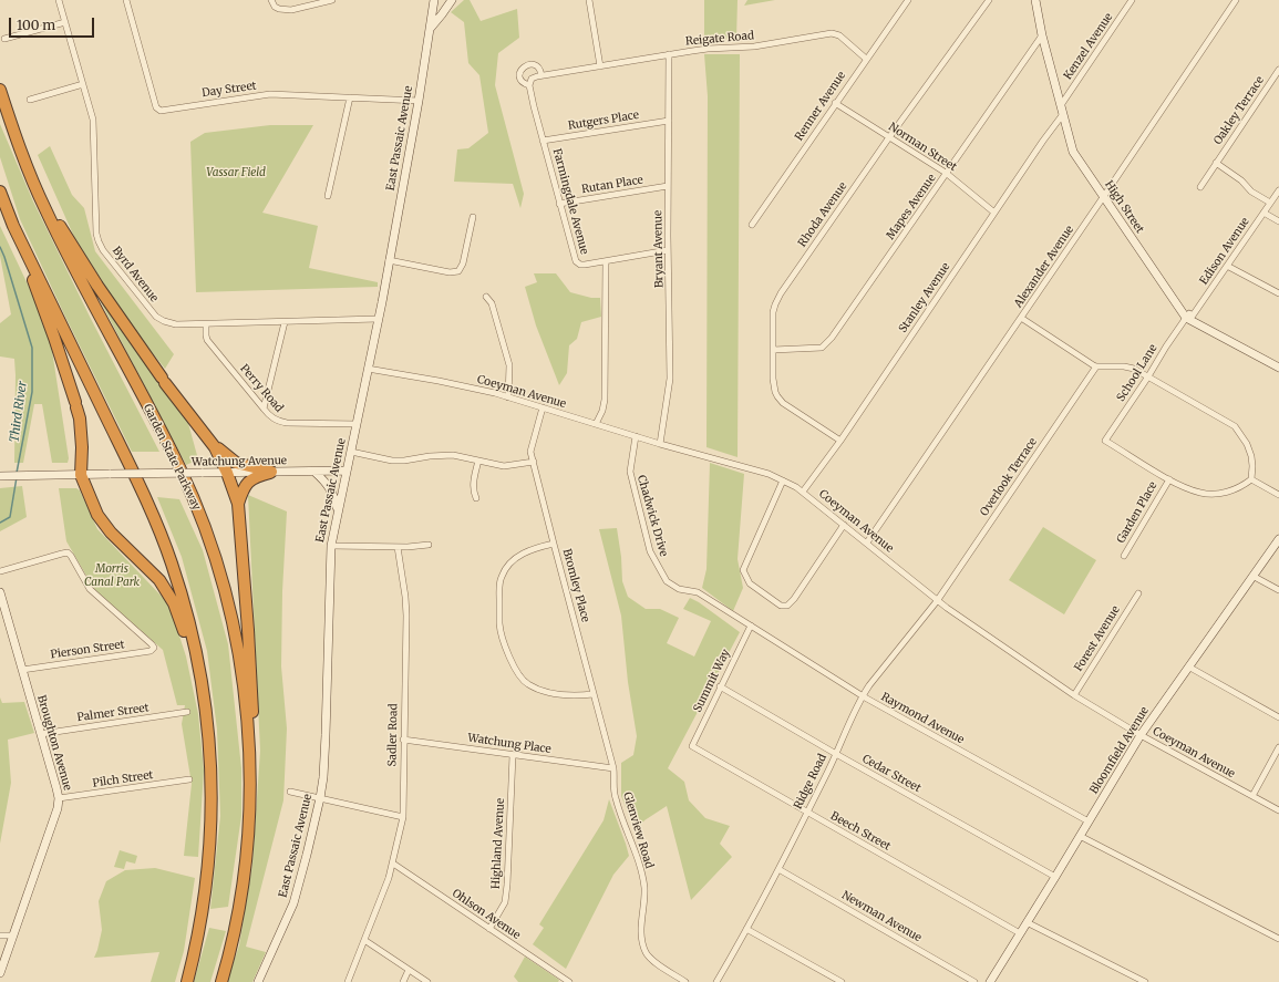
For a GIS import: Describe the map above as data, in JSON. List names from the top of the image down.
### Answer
{
  "streets": {
    "highway": ["Garden State Parkway"],
    "main road": [
      "East Passaic Avenue",
      "High Street",
      "Watchung Avenue",
      "Broughton Avenue",
      "Bloomfield Avenue"
    ],
    "street": [
      "Reigate Road",
      "Kenzel Avenue",
      "Day Street",
      "Renner Avenue",
      "Oakley Terrace",
      "Rutgers Place",
      "Norman Street",
      "Rutan Place",
      "Farmingdale Avenue",
      "Mapes Avenue",
      "Rhoda Avenue",
      "Bryant Avenue",
      "Edison Avenue",
      "Alexander Avenue",
      "Byrd Avenue",
      "Stanley Avenue",
      "School Lane",
      "Perry Road",
      "Coeyman Avenue",
      "Overlook Terrace",
      "Garden Place",
      "Chadwick Drive",
      "Bromley Place",
      "Forest Avenue",
      "Pierson Street",
      "Summit Way",
      "Palmer Street",
      "Raymond Avenue",
      "Sadler Road",
      "Watchung Place",
      "Cedar Street",
      "Pilch Street",
      "Ridge Road",
      "Glenview Road",
      "Beech Street",
      "Highland Avenue",
      "Ohlson Avenue",
      "Newman Avenue"
    ]
  },
  "crossings": [
    ["Reigate Road", "Renner Avenue"],
    ["Reigate Road", "Bryant Avenue"],
    ["Kenzel Avenue", "High Street"],
    ["Day Street", "East Passaic Avenue"],
    ["Renner Avenue", "Norman Street"],
    ["Rutgers Place", "Farmingdale Avenue"],
    ["Rutgers Place", "Bryant Avenue"],
    ["East Passaic Avenue", "Byrd Avenue"],
    ["East Passaic Avenue", "Perry Road"],
    ["East Passaic Avenue", "Coeyman Avenue"],
    ["East Passaic Avenue", "Watchung Avenue"],
    ["Norman Street", "Mapes Avenue"],
    ["Norman Street", "Rhoda Avenue"],
    ["Norman Street", "Stanley Avenue"],
    ["Rutan Place", "Farmingdale Avenue"],
    ["Rutan Place", "Bryant Avenue"],
    ["Mapes Avenue", "High Street"],
    ["Mapes Avenue", "Rhoda Avenue"],
    ["High Street", "Edison Avenue"],
    ["High Street", "Alexander Avenue"],
    ["High Street", "Stanley Avenue"],
    ["High Street", "School Lane"],
    ["Rhoda Avenue", "Stanley Avenue"],
    ["Bryant Avenue", "Coeyman Avenue"],
    ["Edison Avenue", "School Lane"],
    ["Alexander Avenue", "Coeyman Avenue"],
    ["Byrd Avenue", "Perry Road"],
    ["Stanley Avenue", "Coeyman Avenue"],
    ["School Lane", "Garden Place"],
    ["Coeyman Avenue", "Overlook Terrace"],
    ["Coeyman Avenue", "Chadwick Drive"],
    ["Coeyman Avenue", "Bromley Place"],
    ["Coeyman Avenue", "Forest Avenue"],
    ["Coeyman Avenue", "Bloomfield Avenue"],
    ["Coeyman Avenue", "Ridge Road"],
    ["Overlook Terrace", "Ridge Road"],
    ["Chadwick Drive", "Summit Way"],
    ["Chadwick Drive", "Raymond Avenue"],
    ["Bromley Place", "Watchung Place"],
    ["Bromley Place", "Glenview Road"],
    ["Pierson Street", "Broughton Avenue"],
    ["Summit Way", "Raymond Avenue"],
    ["Summit Way", "Cedar Street"],
    ["Summit Way", "Beech Street"],
    ["Palmer Street", "Broughton Avenue"],
    ["Raymond Avenue", "Bloomfield Avenue"],
    ["Raymond Avenue", "Ridge Road"],
    ["Sadler Road", "Watchung Place"],
    ["Sadler Road", "Ohlson Avenue"],
    ["Broughton Avenue", "Pilch Street"],
    ["Watchung Place", "Glenview Road"],
    ["Watchung Place", "Highland Avenue"],
    ["Bloomfield Avenue", "Cedar Street"],
    ["Bloomfield Avenue", "Beech Street"],
    ["Cedar Street", "Ridge Road"],
    ["Ridge Road", "Beech Street"],
    ["Ridge Road", "Newman Avenue"],
    ["Highland Avenue", "Ohlson Avenue"]
  ],
  "water": ["Third River"],
  "parks": ["Vassar Field", "Morris Canal Park"],
  "scale_bar": "100 m"
}
